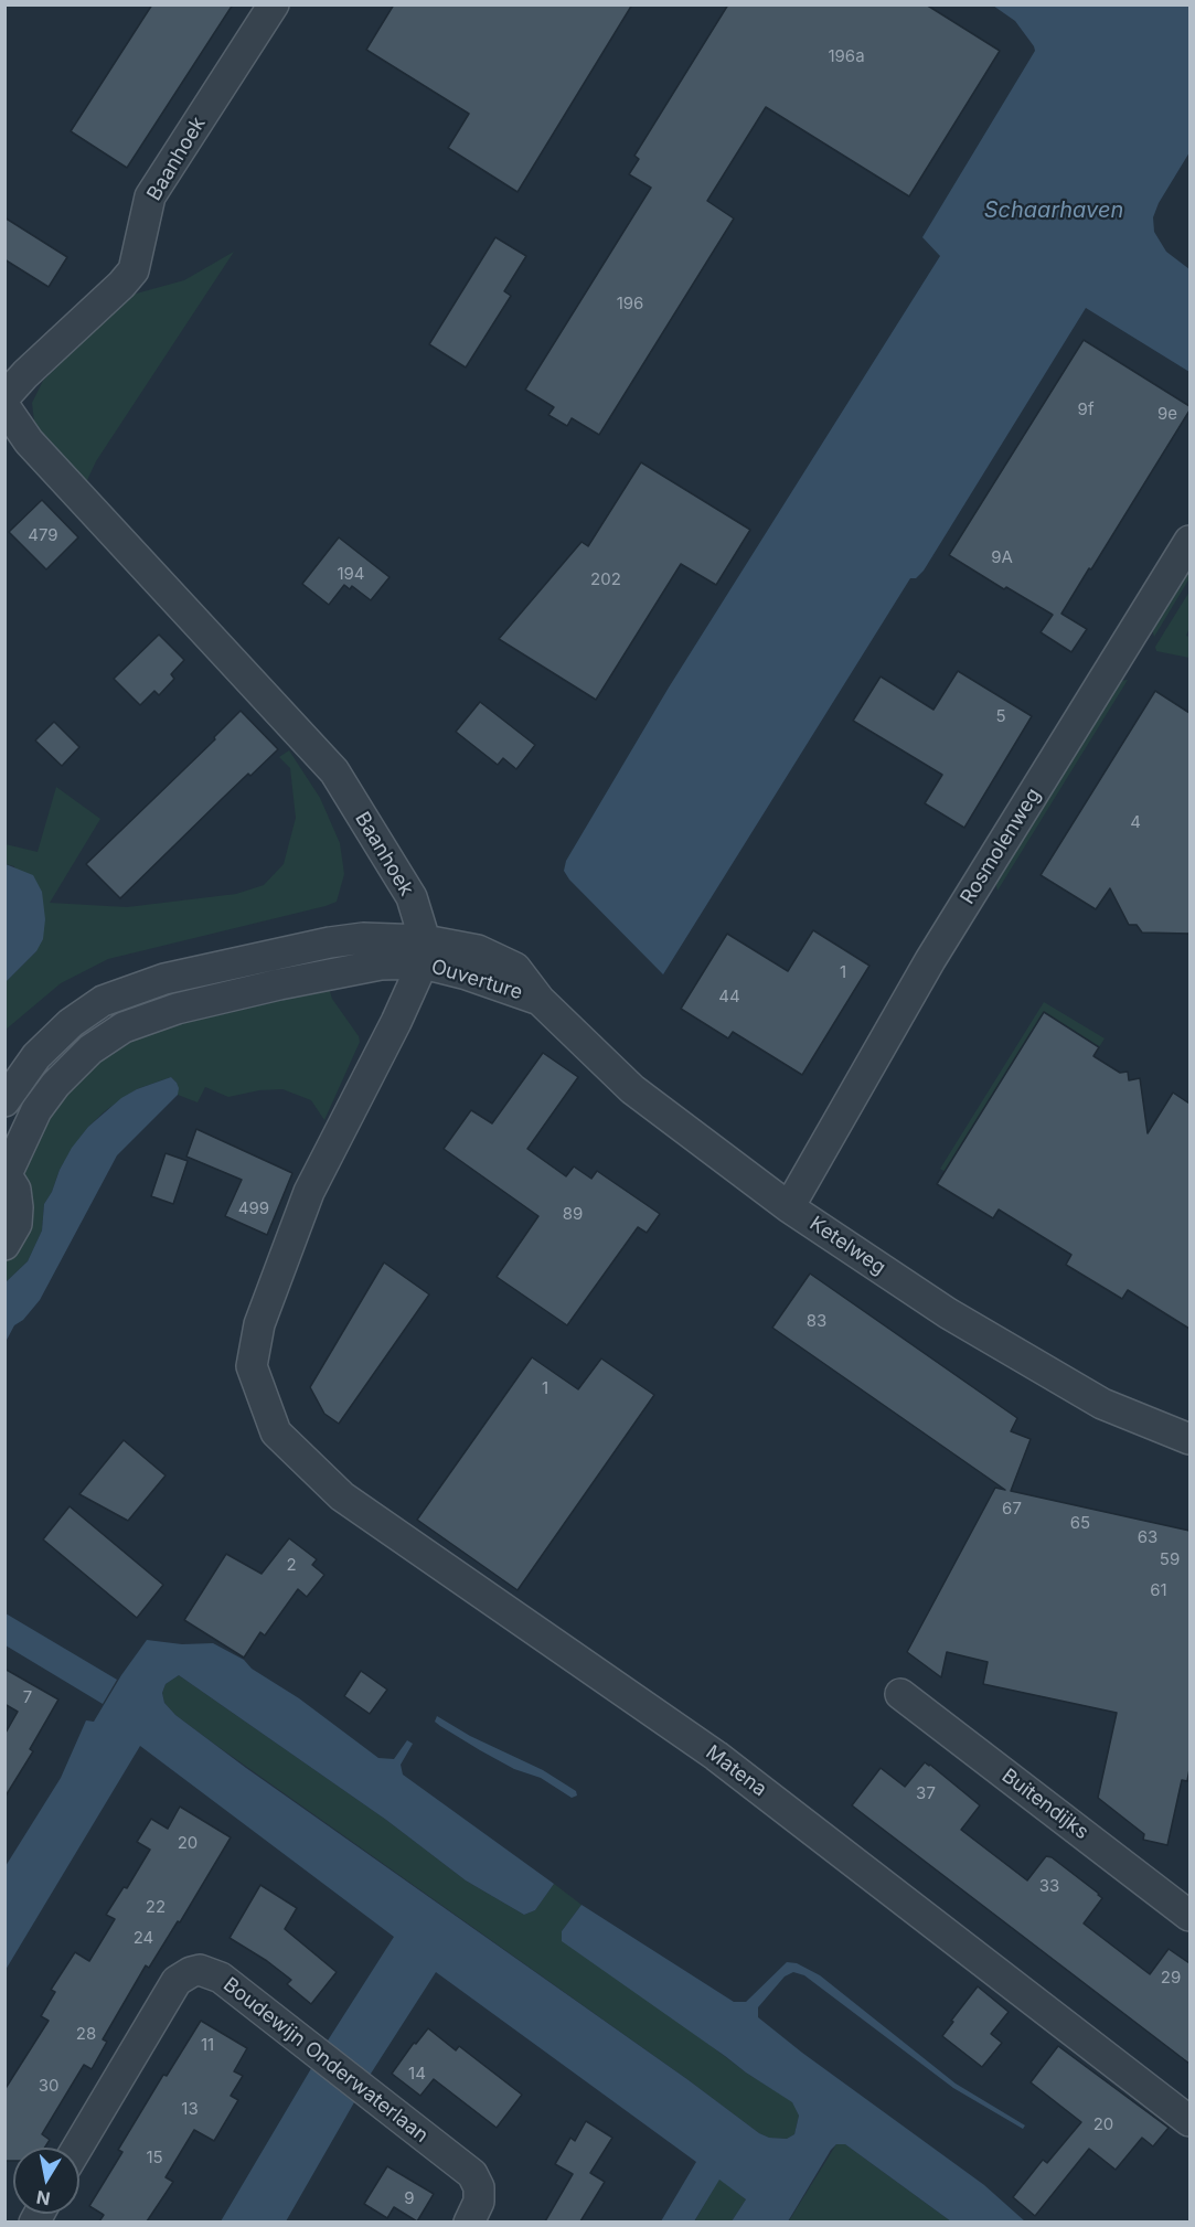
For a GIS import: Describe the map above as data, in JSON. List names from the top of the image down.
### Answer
{
  "streets": {
    "street": [
      "Baanhoek",
      "Rosmolenweg",
      "Ouverture",
      "Ketelweg",
      "Matena",
      "Buitendijks",
      "Boudewijn Onderwaterlaan"
    ]
  },
  "crossings": [
    ["Baanhoek", "Ouverture"],
    ["Baanhoek", "Matena"],
    ["Rosmolenweg", "Ketelweg"],
    ["Ouverture", "Ketelweg"],
    ["Ouverture", "Matena"]
  ],
  "water": ["Schaarhaven"],
  "house_numbers": [
    "196a",
    "196",
    "9f",
    "9e",
    "479",
    "9A",
    "194",
    "202",
    "5",
    "4",
    "1",
    "44",
    "499",
    "89",
    "83",
    "1",
    "67",
    "65",
    "63",
    "59",
    "2",
    "61",
    "7",
    "37",
    "20",
    "33",
    "22",
    "24",
    "29",
    "28",
    "11",
    "14",
    "30",
    "13",
    "20",
    "15",
    "9"
  ],
  "north": "bottom"
}
